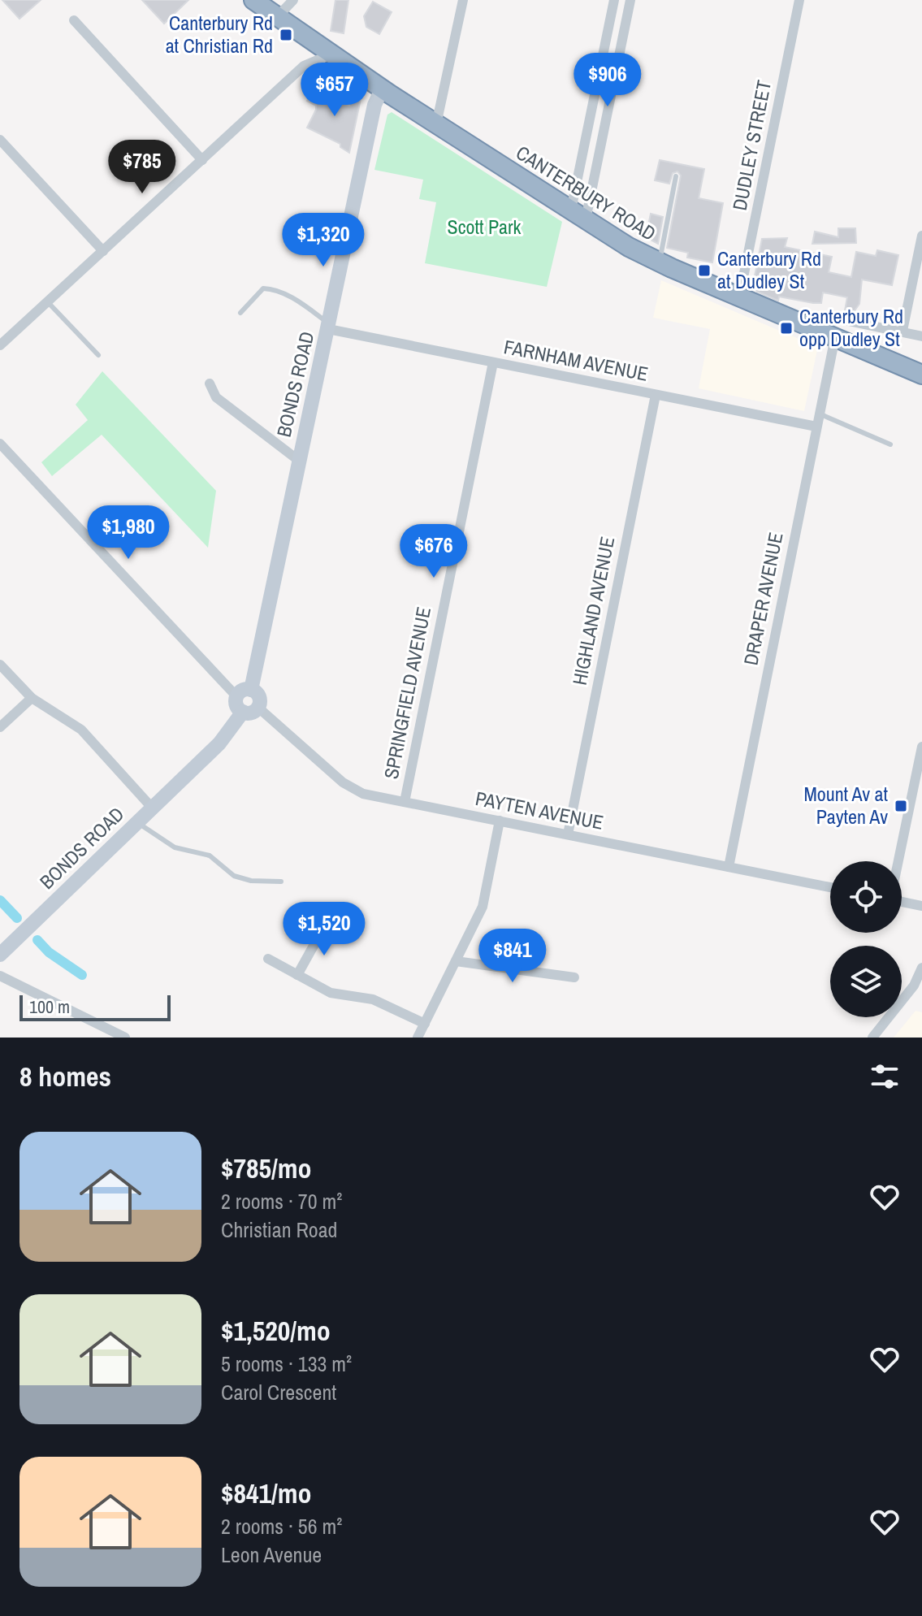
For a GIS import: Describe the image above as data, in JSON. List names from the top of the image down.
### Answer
{
  "streets": {
    "highway": ["CANTERBURY ROAD"],
    "main road": ["BONDS ROAD"],
    "street": [
      "DUDLEY STREET",
      "FARNHAM AVENUE",
      "DRAPER AVENUE",
      "HIGHLAND AVENUE",
      "SPRINGFIELD AVENUE",
      "PAYTEN AVENUE"
    ]
  },
  "crossings": [
    ["DUDLEY STREET", "CANTERBURY ROAD"],
    ["CANTERBURY ROAD", "BONDS ROAD"],
    ["CANTERBURY ROAD", "DRAPER AVENUE"],
    ["FARNHAM AVENUE", "BONDS ROAD"],
    ["FARNHAM AVENUE", "DRAPER AVENUE"],
    ["FARNHAM AVENUE", "HIGHLAND AVENUE"],
    ["FARNHAM AVENUE", "SPRINGFIELD AVENUE"],
    ["BONDS ROAD", "PAYTEN AVENUE"],
    ["DRAPER AVENUE", "PAYTEN AVENUE"],
    ["HIGHLAND AVENUE", "PAYTEN AVENUE"],
    ["SPRINGFIELD AVENUE", "PAYTEN AVENUE"]
  ],
  "parks": ["Scott Park"],
  "places": {
    "transit": [
      "Canterbury Rd at Christian Rd",
      "Canterbury Rd at Dudley St",
      "Canterbury Rd opp Dudley St",
      "Mount Av at Payten Av"
    ]
  },
  "scale_bar": "100 m",
  "page": {
    "price": [
      "$906",
      "$657",
      "$785",
      "$1,320",
      "$1,980",
      "$676",
      "$1,520",
      "$841"
    ],
    "scale": "100 m",
    "heading": "8 homes",
    "list": [
      {
        "name": "$785/mo",
        "note": "2 rooms · 70 m² · Christian Road"
      },
      {
        "name": "$1,520/mo",
        "note": "5 rooms · 133 m² · Carol Crescent"
      },
      {
        "name": "$841/mo",
        "note": "2 rooms · 56 m² · Leon Avenue"
      }
    ]
  }
}
